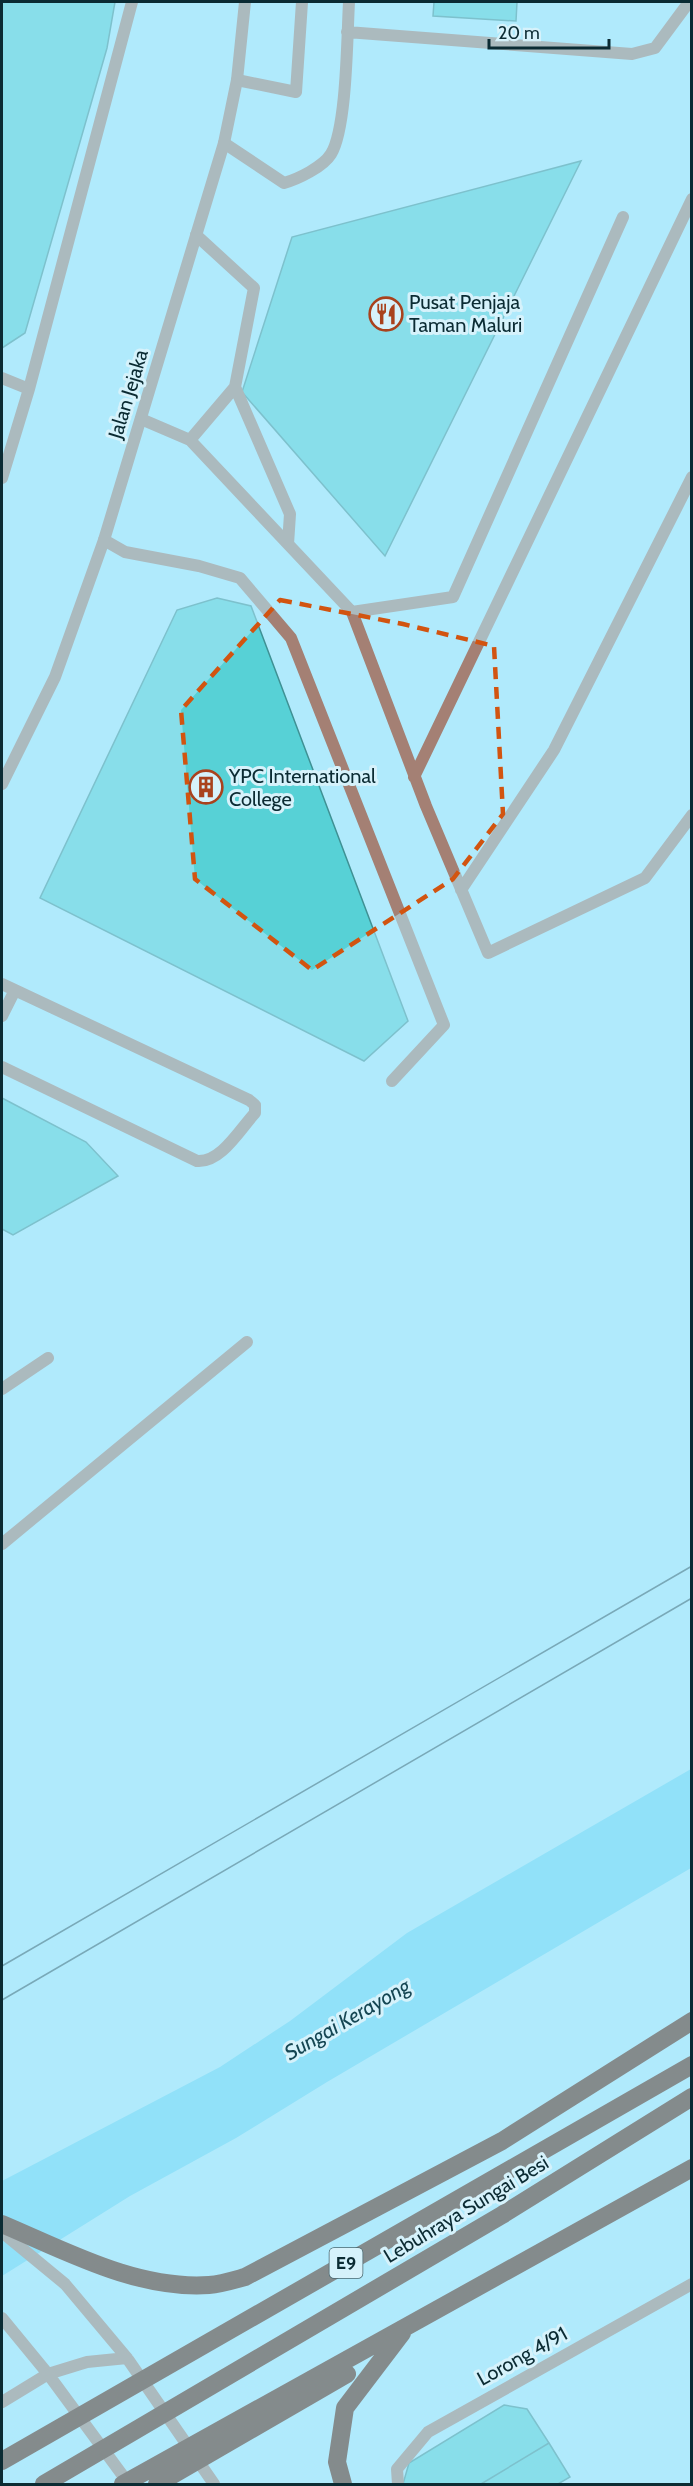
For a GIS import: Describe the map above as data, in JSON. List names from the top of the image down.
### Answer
{
  "streets": {
    "highway": ["Lebuhraya Sungai Besi", "E9"],
    "street": ["Jalan Jejaka", "Lorong 4/91"]
  },
  "water": ["Sungai Kerayong"],
  "places": {
    "restaurant": ["Pusat Penjaja Taman Maluri"],
    "building": ["YPC International College"]
  },
  "scale_bar": "20 m"
}
